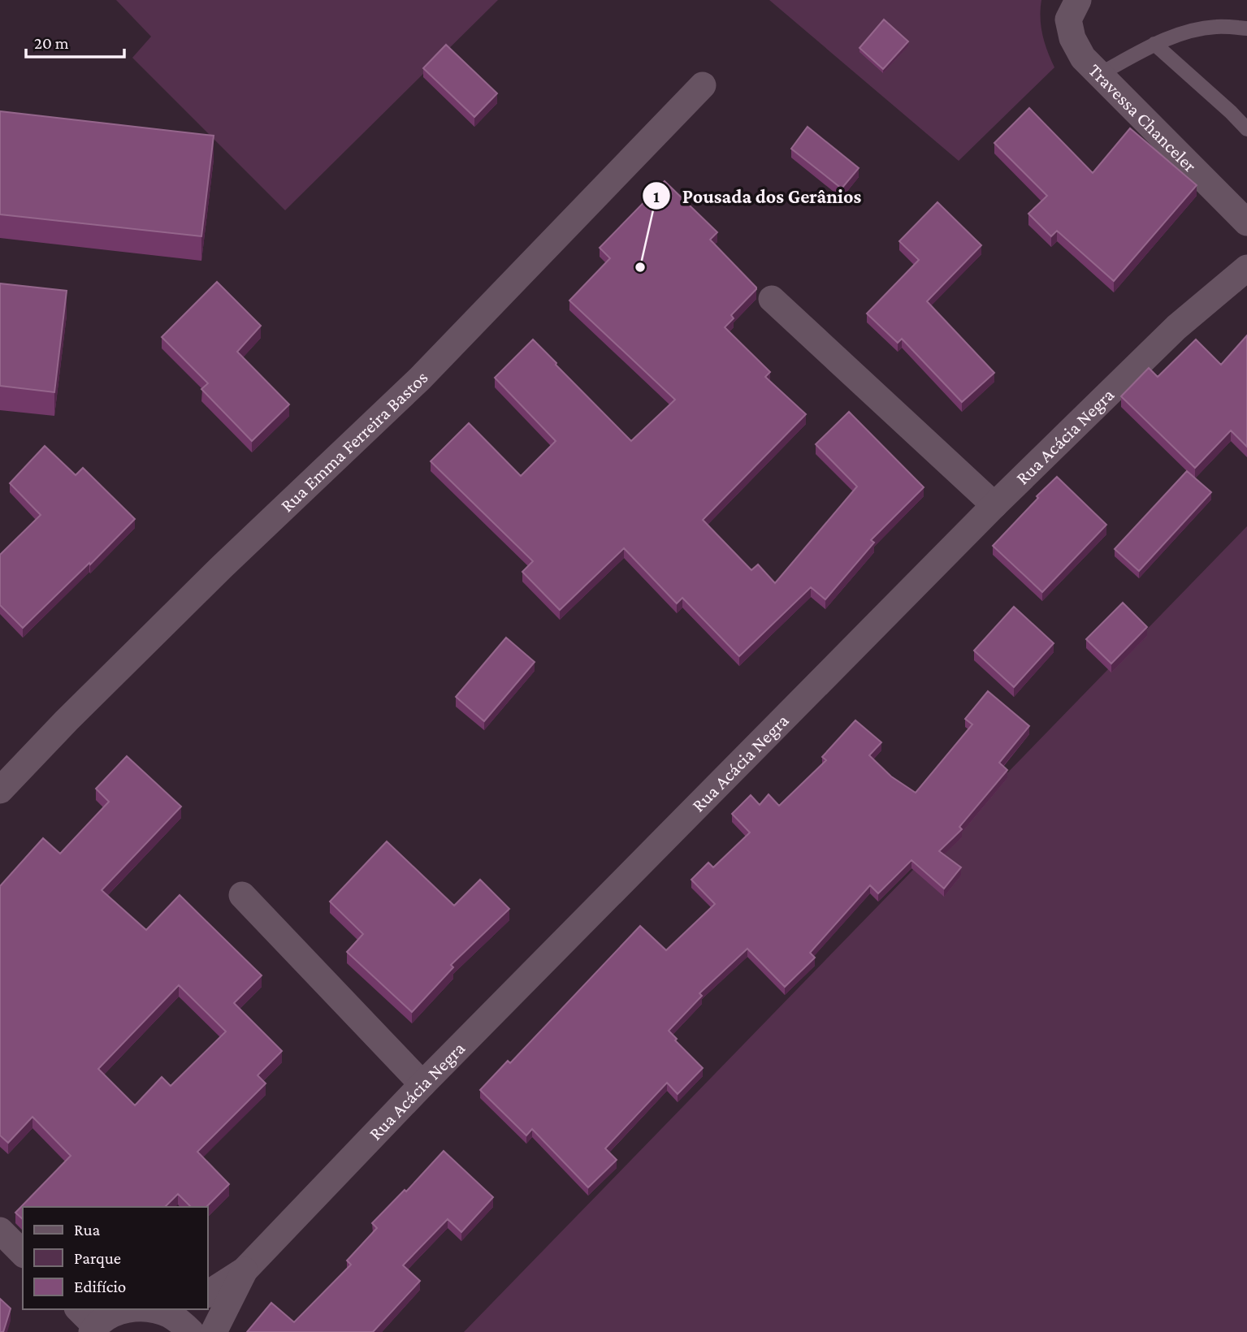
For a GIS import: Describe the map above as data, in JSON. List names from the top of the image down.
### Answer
{
  "streets": {
    "street": ["Travessa Chanceler", "Rua Acácia Negra", "Rua Emma Ferreira Bastos"]
  },
  "places": ["Pousada dos Gerânios"],
  "legend": ["Rua", "Parque", "Edifício"],
  "scale_bar": "20 m"
}
